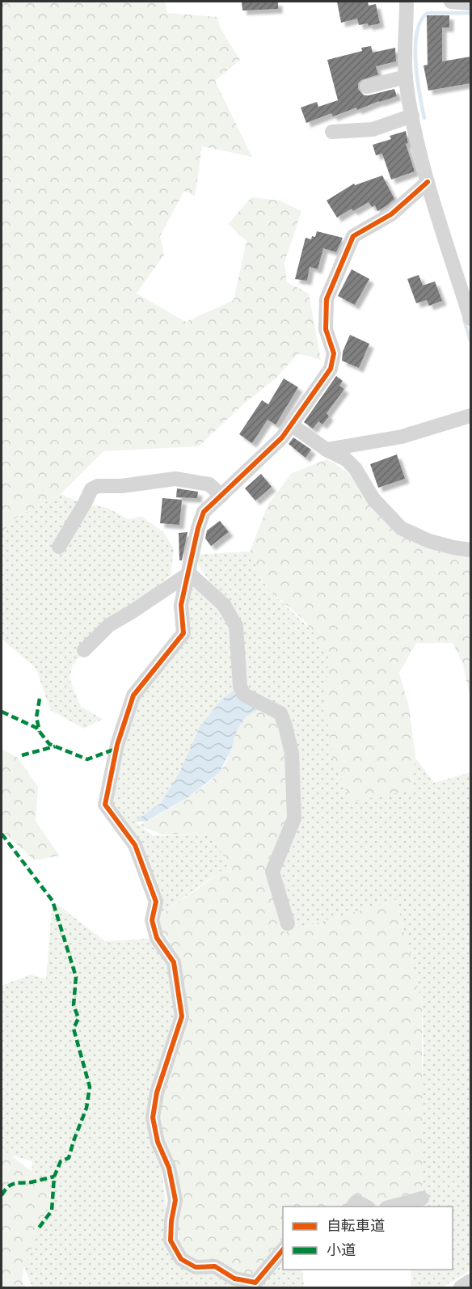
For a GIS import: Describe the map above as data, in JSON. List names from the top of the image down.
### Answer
{
  "legend": ["自転車道", "小道"]
}
